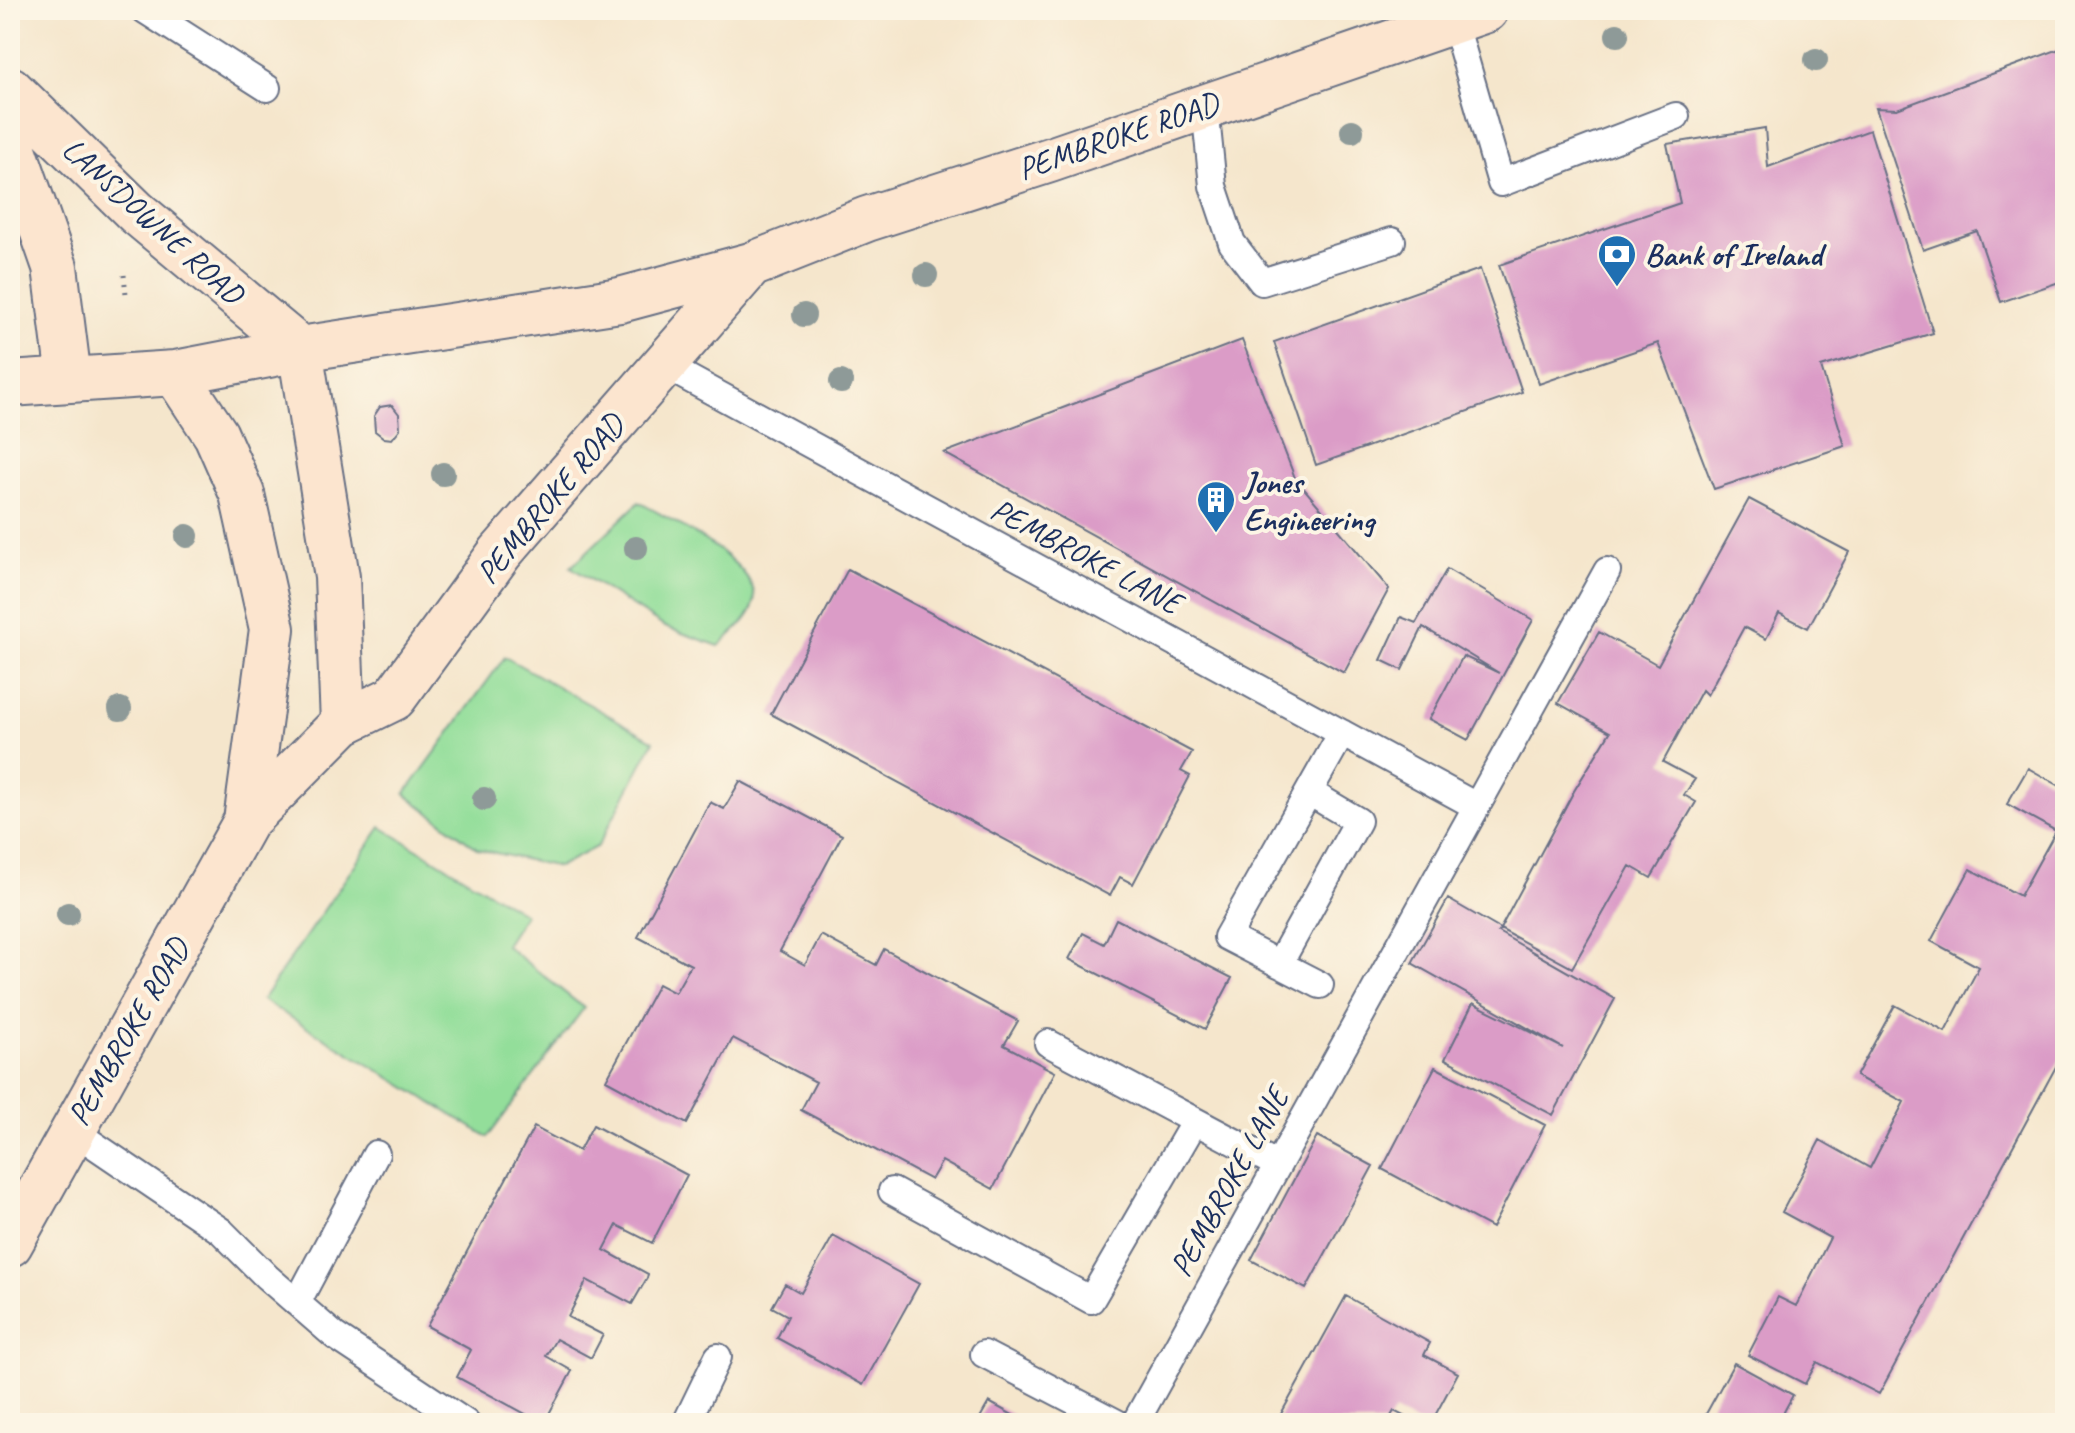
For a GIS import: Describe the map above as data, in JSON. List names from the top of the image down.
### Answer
{
  "streets": {
    "main road": ["PEMBROKE ROAD", "LANSDOWNE ROAD"],
    "lane": ["PEMBROKE LANE"]
  },
  "crossings": [
    ["PEMBROKE ROAD", "LANSDOWNE ROAD"],
    ["PEMBROKE ROAD", "PEMBROKE LANE"]
  ],
  "places": {
    "bank": ["Bank of Ireland"],
    "building": ["Jones Engineering"]
  }
}
